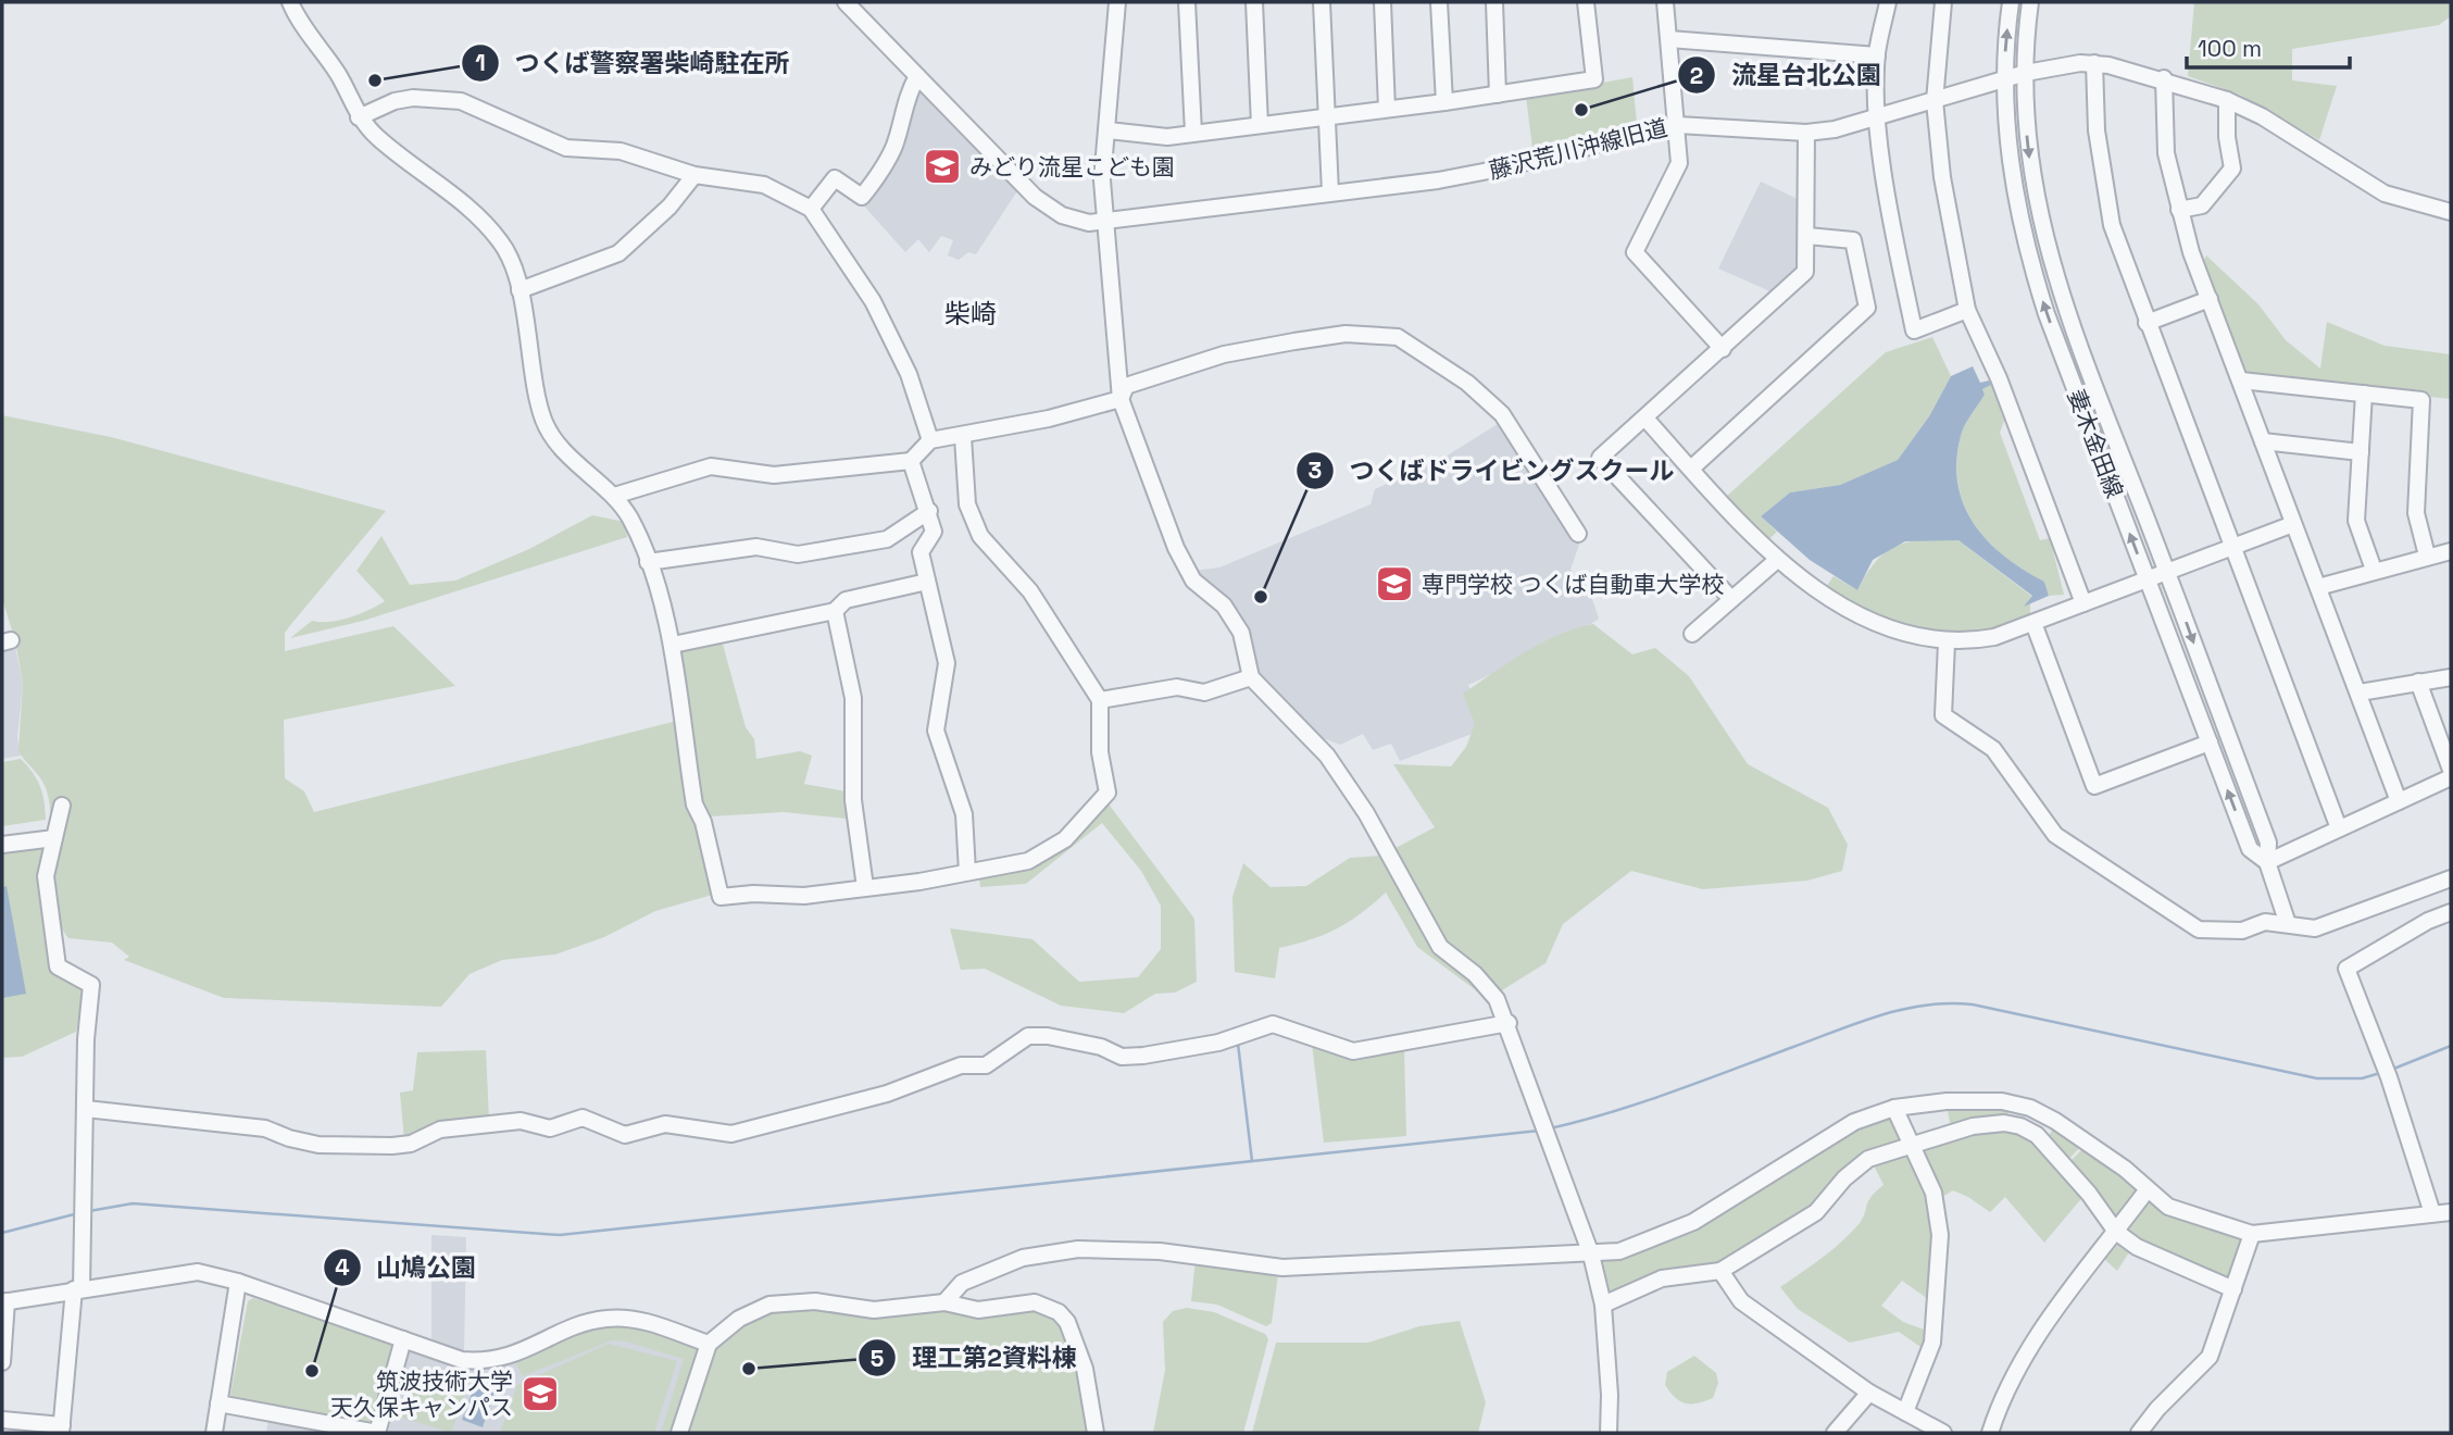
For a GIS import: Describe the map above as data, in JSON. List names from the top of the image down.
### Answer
{
  "streets": {
    "street": ["藤沢荒川沖線旧道", "妻木金田線"]
  },
  "crossings": [
    ["藤沢荒川沖線旧道", "妻木金田線"]
  ],
  "districts": ["柴崎"],
  "places": {
    "other": [
      "つくば警察署柴崎駐在所",
      "流星台北公園",
      "つくばドライビングスクール",
      "理工第2資料棟",
      "山鳩公園"
    ],
    "school or university": ["みどり流星こども園", "専門学校 つくば自動車大学校", "筑波技術大学 天久保キャンパス"]
  },
  "scale_bar": "100 m"
}
